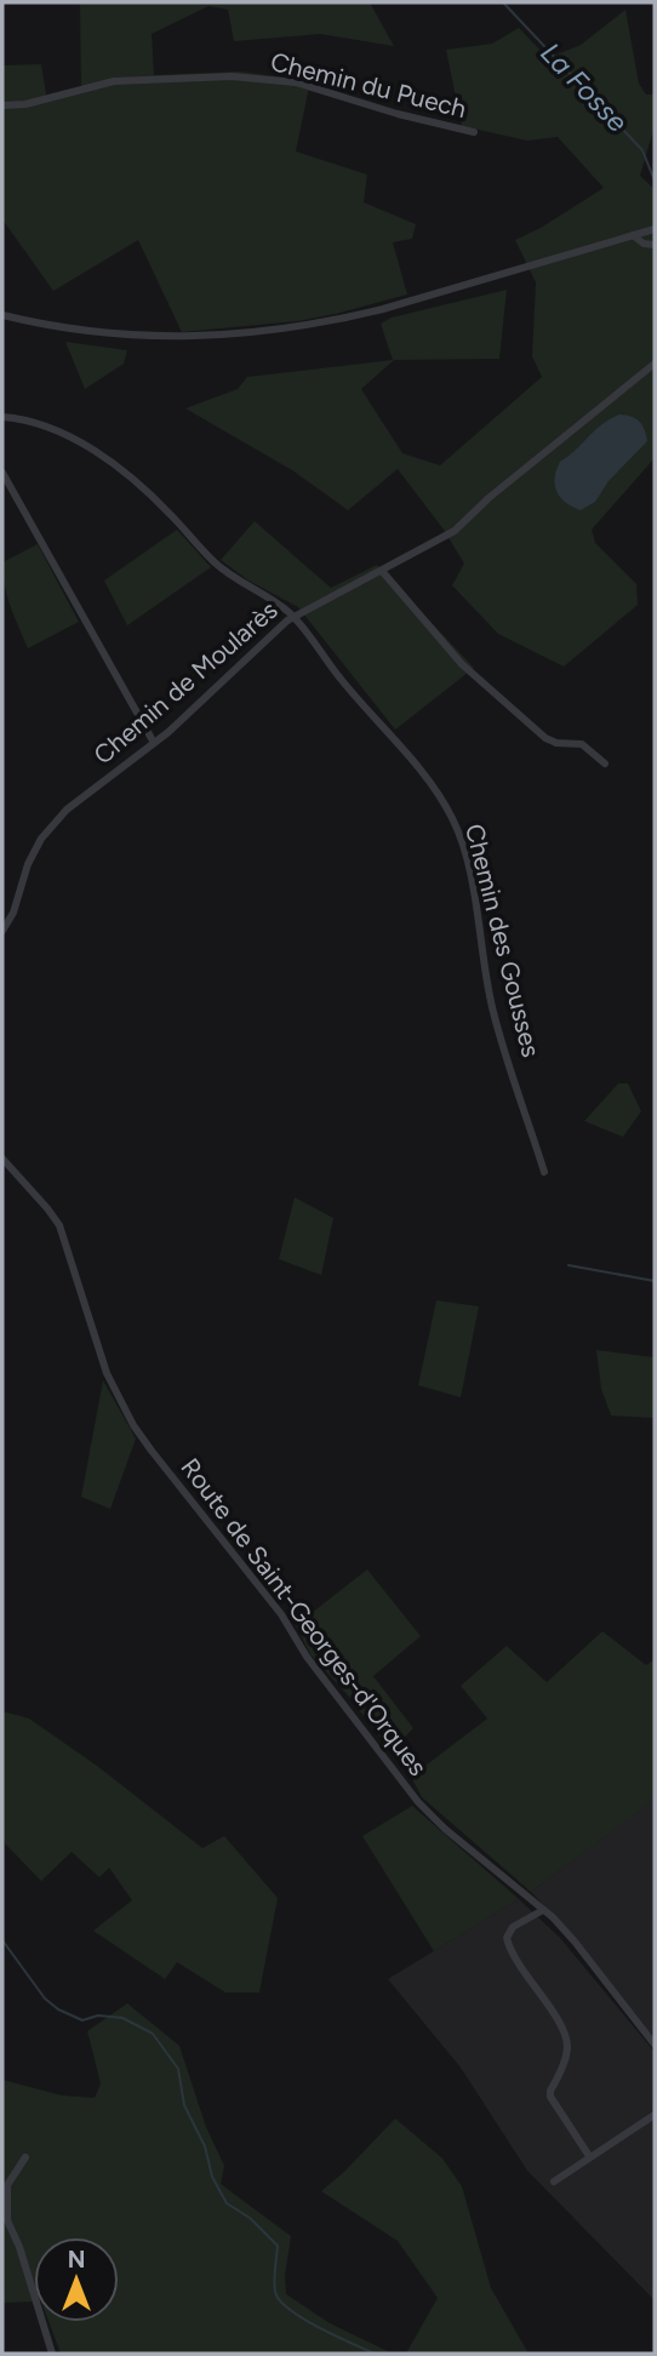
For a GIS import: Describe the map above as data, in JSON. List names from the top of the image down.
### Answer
{
  "streets": {
    "street": [
      "Chemin du Puech",
      "Chemin de Moularès",
      "Chemin des Gousses",
      "Route de Saint-Georges-d'Orques"
    ]
  },
  "crossings": [
    ["Chemin de Moularès", "Chemin des Gousses"]
  ],
  "water": ["La Fosse"],
  "north": "top"
}
